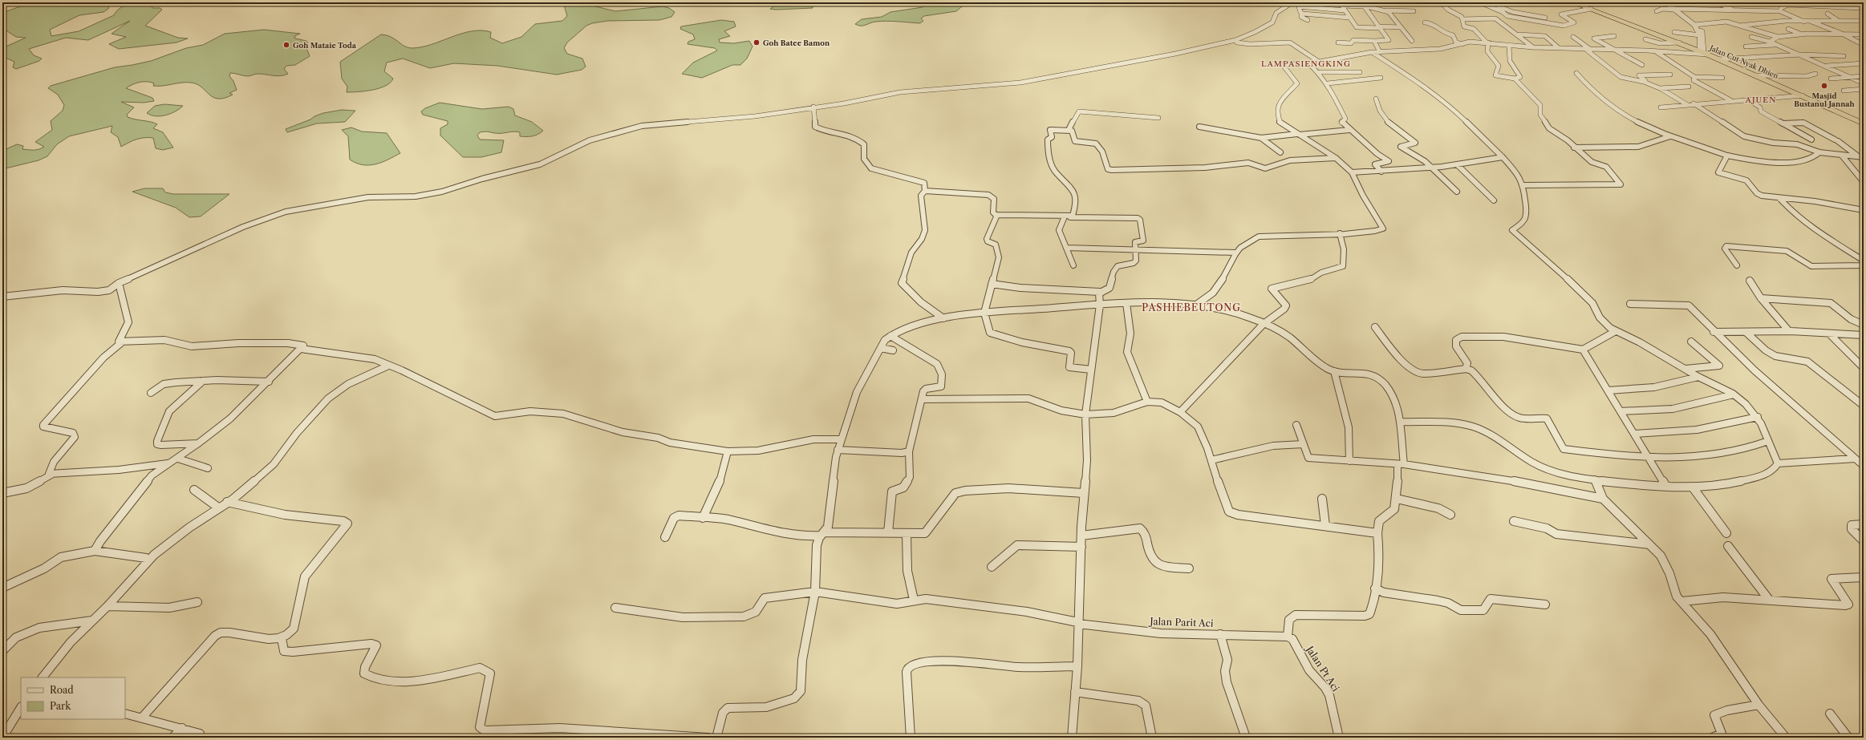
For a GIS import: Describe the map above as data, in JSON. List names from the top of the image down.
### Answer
{
  "streets": {
    "highway": ["Jalan Cut Nyak Dhien"],
    "street": ["Jalan Parit Aci", "Jalan Pt Aci"]
  },
  "crossings": [
    ["Jalan Parit Aci", "Jalan Pt Aci"]
  ],
  "districts": ["LAMPASIENGKING", "AJUEN", "PASHIEBEUTONG"],
  "places": ["Goh Batee Bamon", "Goh Mataie Toda", "Masjid Bustanul Jannah"],
  "legend": ["Road", "Park"]
}
